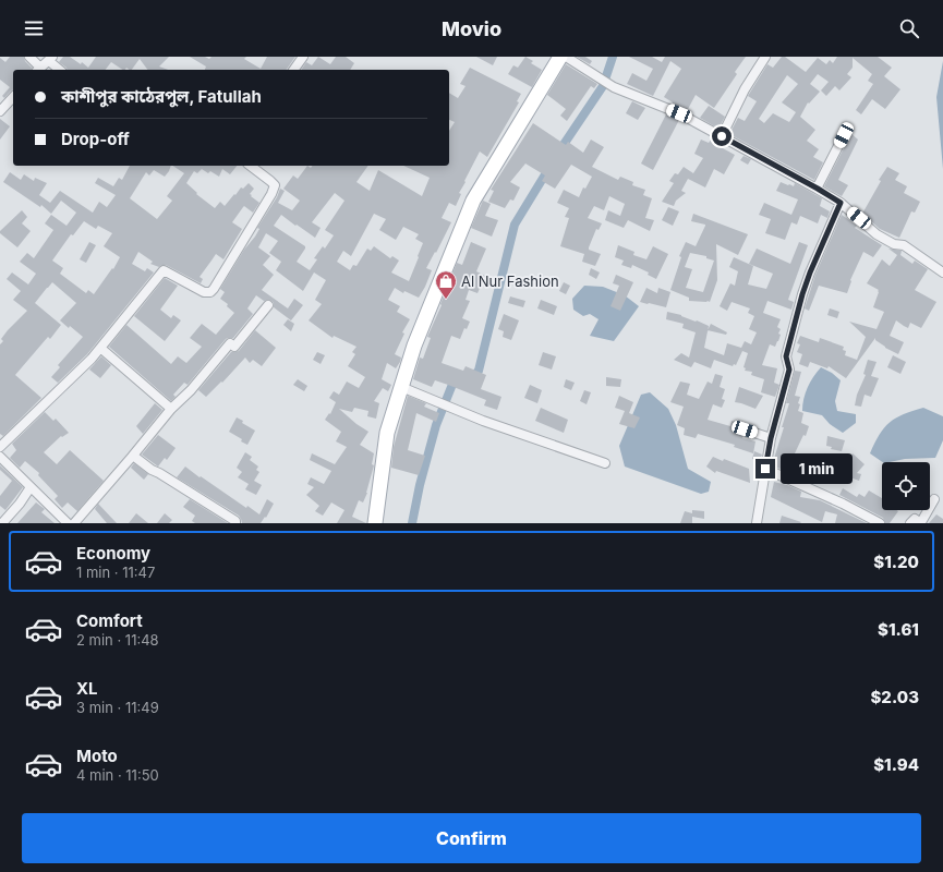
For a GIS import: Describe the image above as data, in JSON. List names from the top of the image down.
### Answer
{
  "places": {
    "shop": ["Al Nur Fashion"]
  },
  "page": {
    "header": "Movio",
    "banner": ["কাশীপুর কাঠেরপুল, Fatullah", "Drop-off"],
    "bubble": "1 min",
    "list": [
      {
        "name": "Economy",
        "note": "1 min · 11:47",
        "value": "$1.20"
      },
      {
        "name": "Comfort",
        "note": "2 min · 11:48",
        "value": "$1.61"
      },
      {
        "name": "XL",
        "note": "3 min · 11:49",
        "value": "$2.03"
      },
      {
        "name": "Moto",
        "note": "4 min · 11:50",
        "value": "$1.94"
      }
    ],
    "buttons": "Confirm"
  }
}
